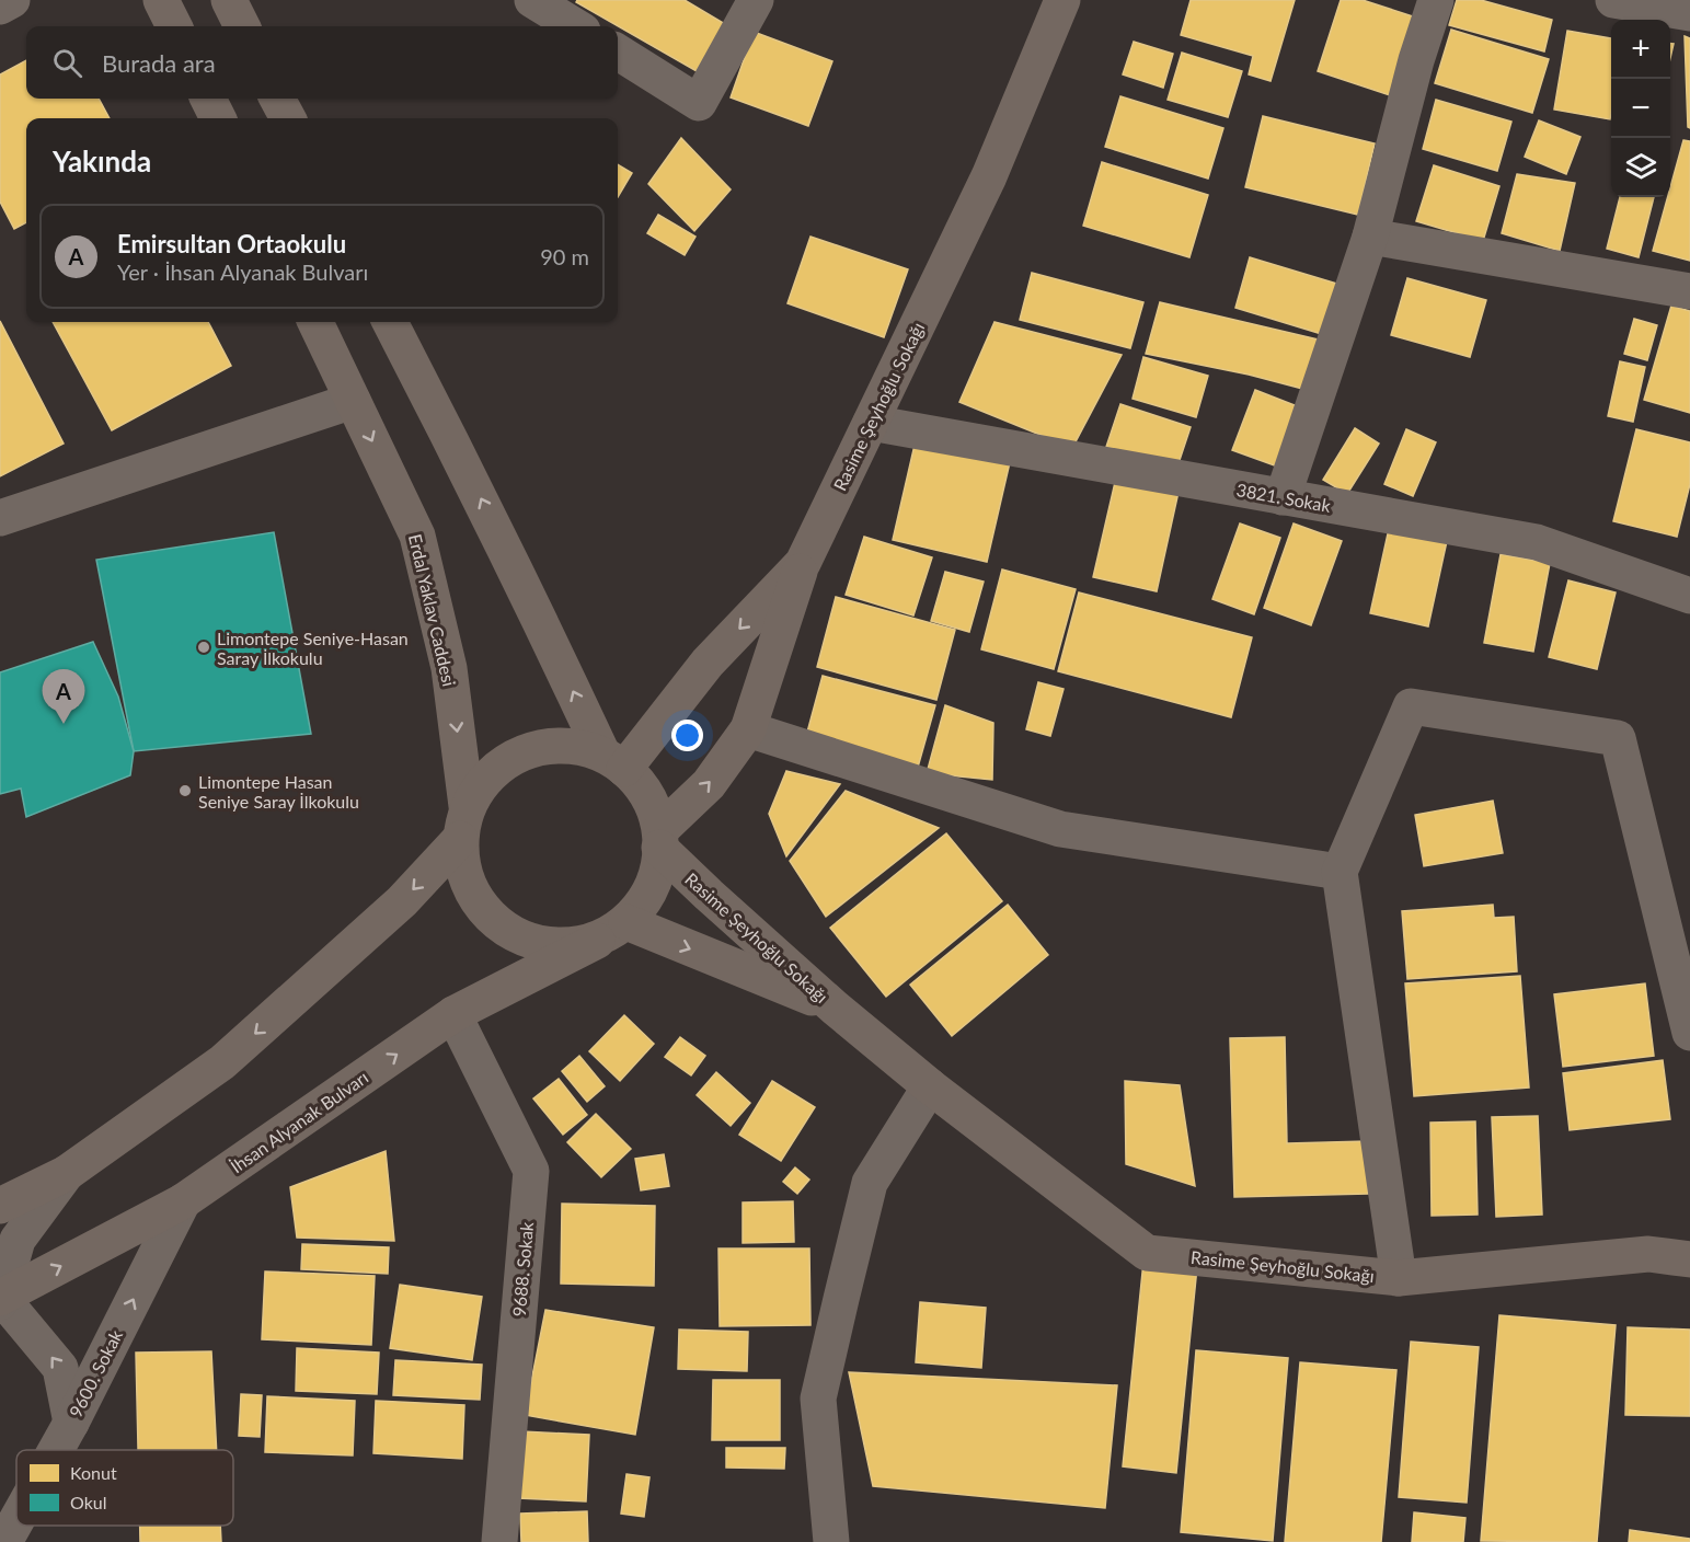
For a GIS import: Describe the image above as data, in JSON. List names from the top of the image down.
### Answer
{
  "streets": {
    "main road": ["Rasime Şeyhoğlu Sokağı", "Erdal Yaklav Caddesi", "İhsan Alyanak Bulvarı"],
    "street": ["3821. Sokak", "9688. Sokak", "9600. Sokak"]
  },
  "crossings": [
    ["Rasime Şeyhoğlu Sokağı", "3821. Sokak"],
    ["Rasime Şeyhoğlu Sokağı", "Erdal Yaklav Caddesi"],
    ["Rasime Şeyhoğlu Sokağı", "İhsan Alyanak Bulvarı"],
    ["Erdal Yaklav Caddesi", "İhsan Alyanak Bulvarı"],
    ["İhsan Alyanak Bulvarı", "9688. Sokak"],
    ["İhsan Alyanak Bulvarı", "9600. Sokak"]
  ],
  "places": ["Limontepe Seniye-Hasan Saray İlkokulu", "Limontepe Hasan Seniye Saray İlkokulu"],
  "legend": ["Konut", "Okul"],
  "page": {
    "map_buttons": ["+", "−"],
    "search": "Burada ara",
    "heading": "Yakında",
    "list": [
      {
        "mark": "A",
        "name": "Emirsultan Ortaokulu",
        "note": "Yer · İhsan Alyanak Bulvarı",
        "value": "90 m"
      }
    ],
    "pins": "A"
  }
}
